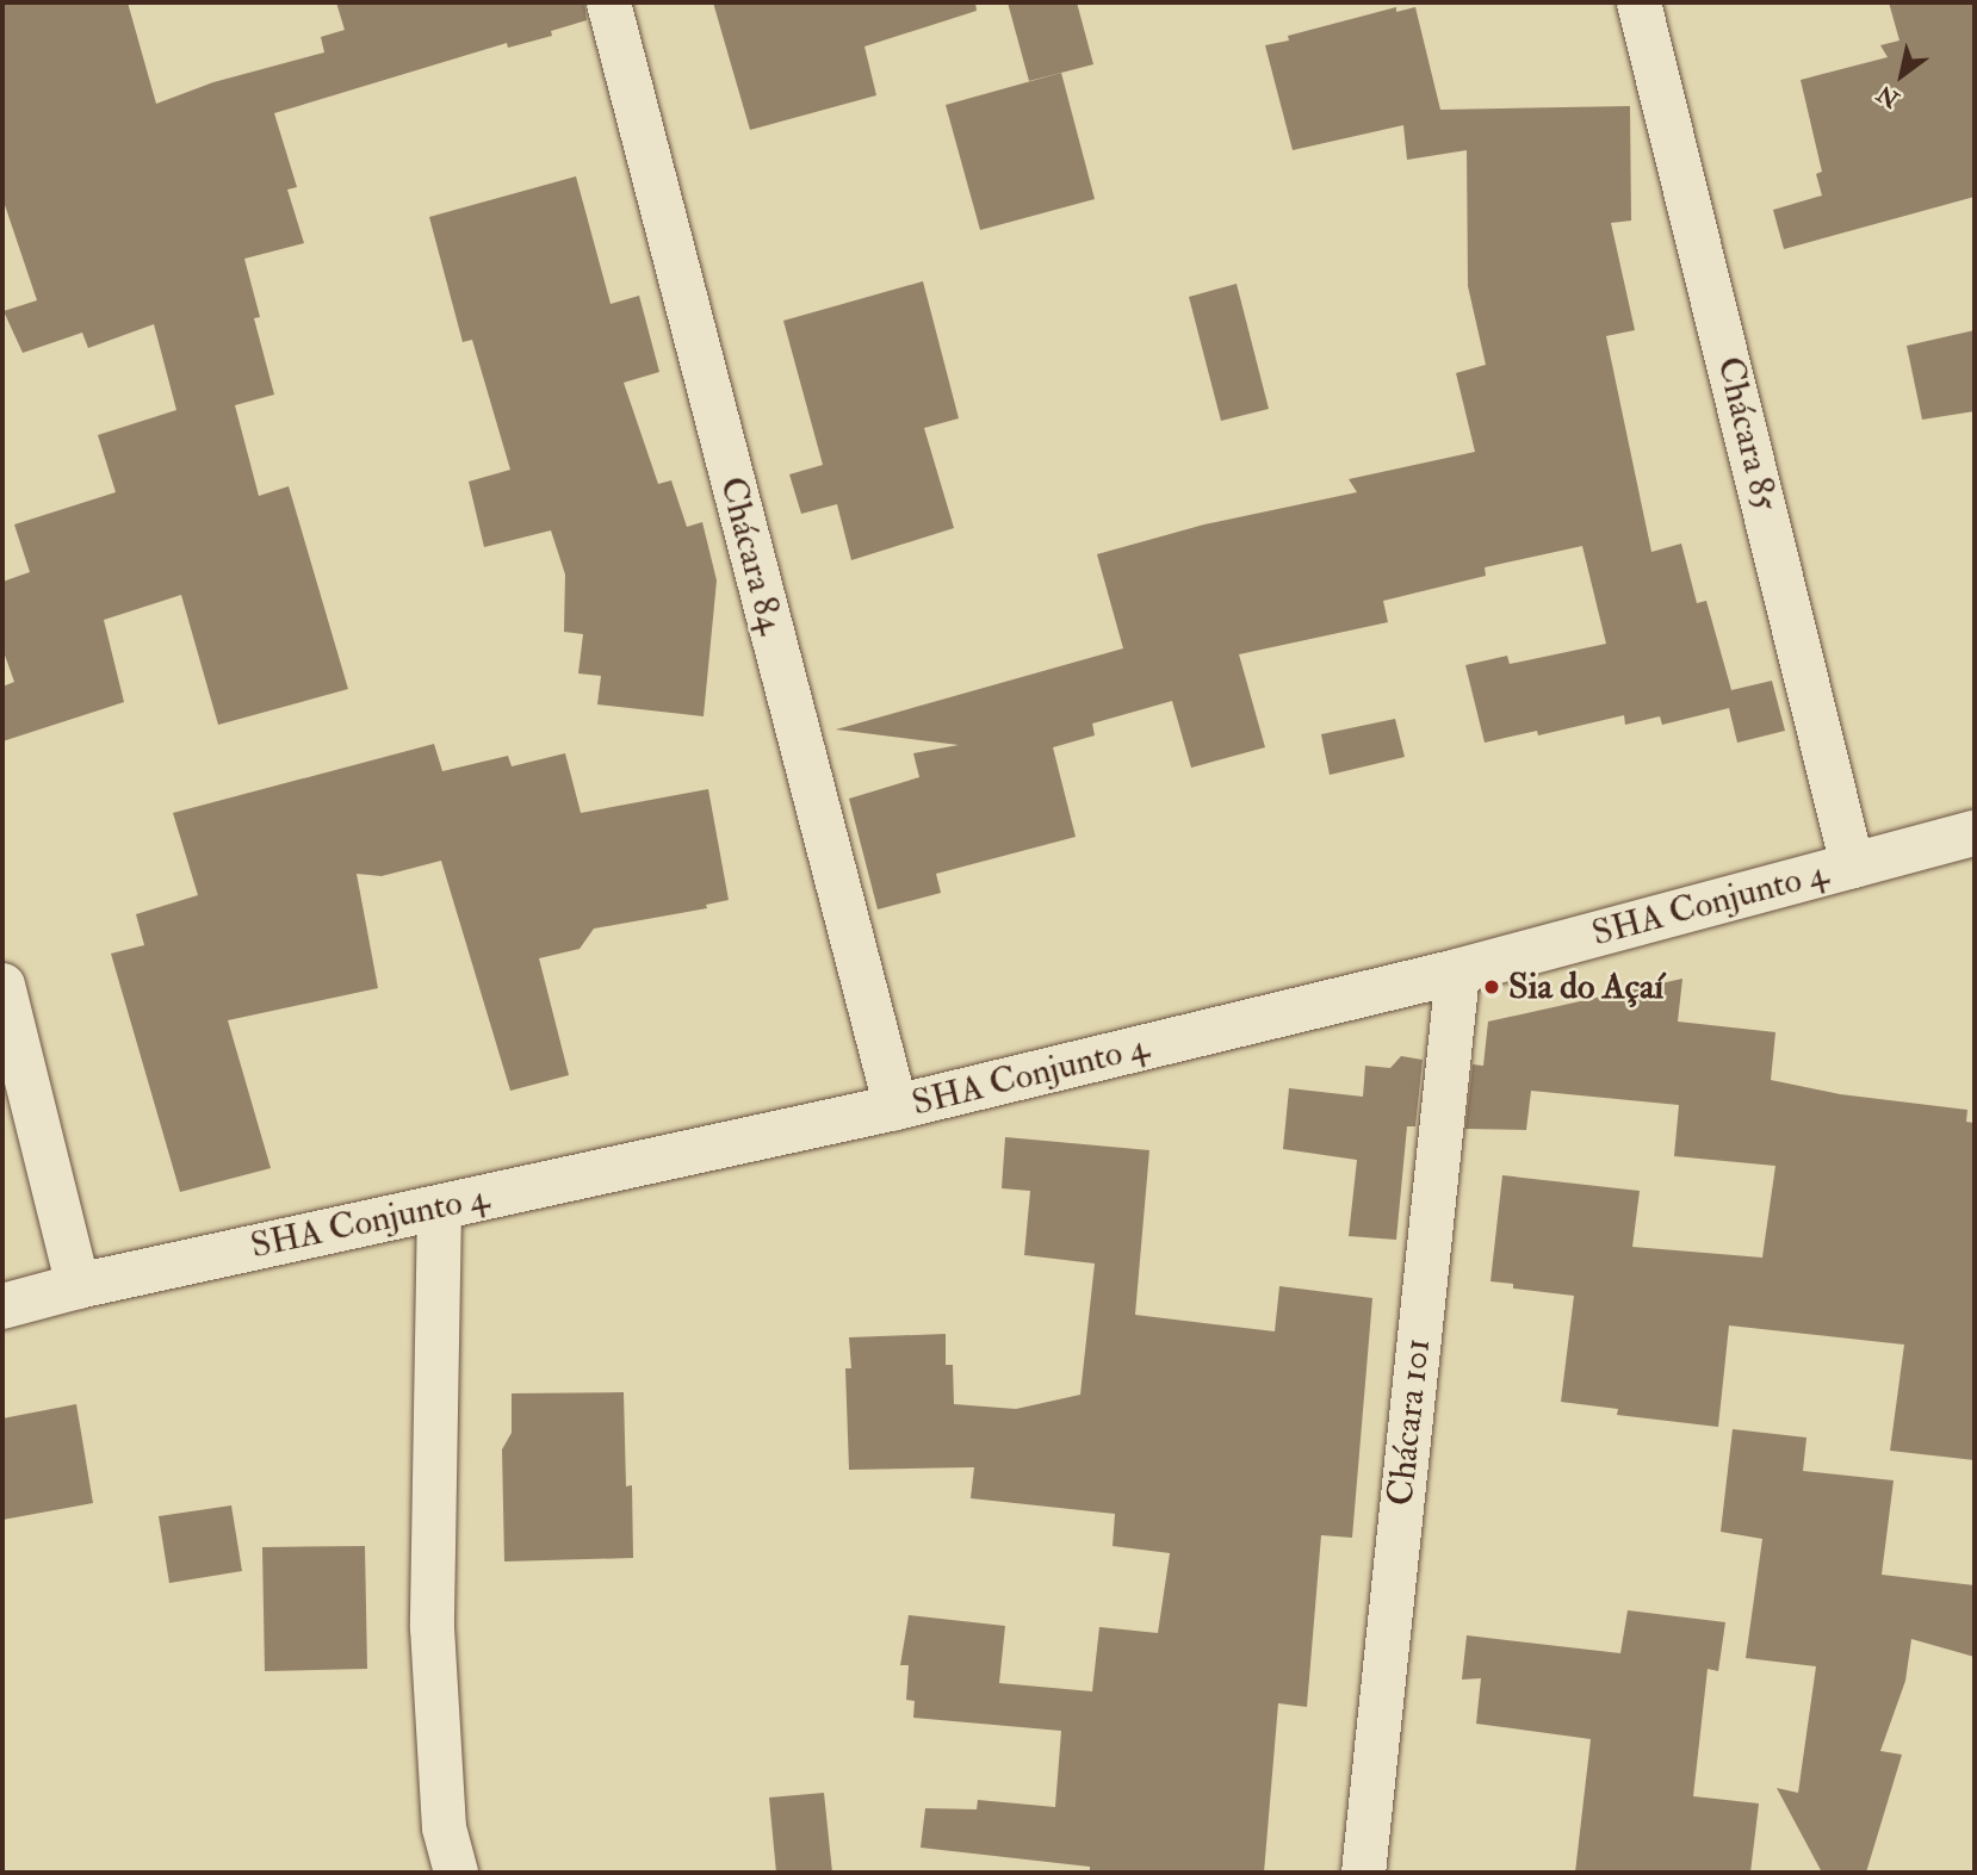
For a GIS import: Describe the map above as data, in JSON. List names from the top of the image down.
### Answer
{
  "streets": {
    "street": [
      "Chácara 85",
      "Chácara 84",
      "SHA Conjunto 4",
      "Chácara 101"
    ]
  },
  "crossings": [
    ["Chácara 85", "SHA Conjunto 4"],
    ["Chácara 84", "SHA Conjunto 4"],
    ["SHA Conjunto 4", "Chácara 101"]
  ],
  "places": ["Sia do Açaí"],
  "north": "bottom left"
}
